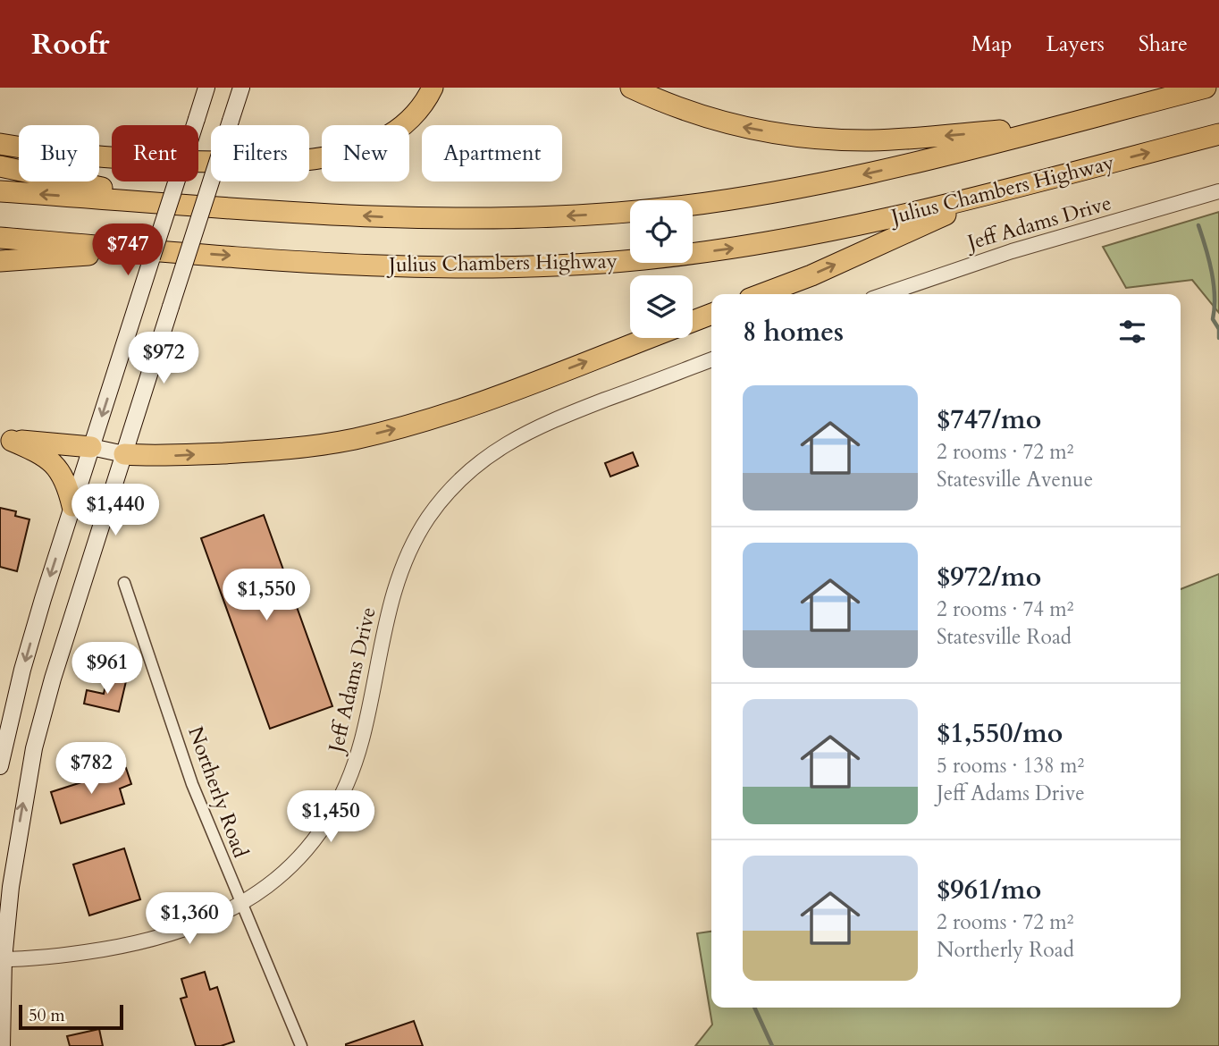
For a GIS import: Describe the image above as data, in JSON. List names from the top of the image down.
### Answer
{
  "streets": {
    "highway": ["Julius Chambers Highway"],
    "street": ["Jeff Adams Drive", "Northerly Road"]
  },
  "crossings": [
    ["Jeff Adams Drive", "Northerly Road"]
  ],
  "scale_bar": "50 m",
  "page": {
    "header": "Roofr",
    "nav": ["Map", "Layers", "Share"],
    "chip": [
      "Buy",
      "Rent",
      "Filters",
      "New",
      "Apartment"
    ],
    "price": [
      "$747",
      "$972",
      "$1,440",
      "$1,550",
      "$961",
      "$782",
      "$1,450",
      "$1,360"
    ],
    "heading": "8 homes",
    "list": [
      {
        "name": "$747/mo",
        "note": "2 rooms · 72 m² · Statesville Avenue"
      },
      {
        "name": "$972/mo",
        "note": "2 rooms · 74 m² · Statesville Road"
      },
      {
        "name": "$1,550/mo",
        "note": "5 rooms · 138 m² · Jeff Adams Drive"
      },
      {
        "name": "$961/mo",
        "note": "2 rooms · 72 m² · Northerly Road"
      }
    ],
    "scale": "50 m"
  }
}
